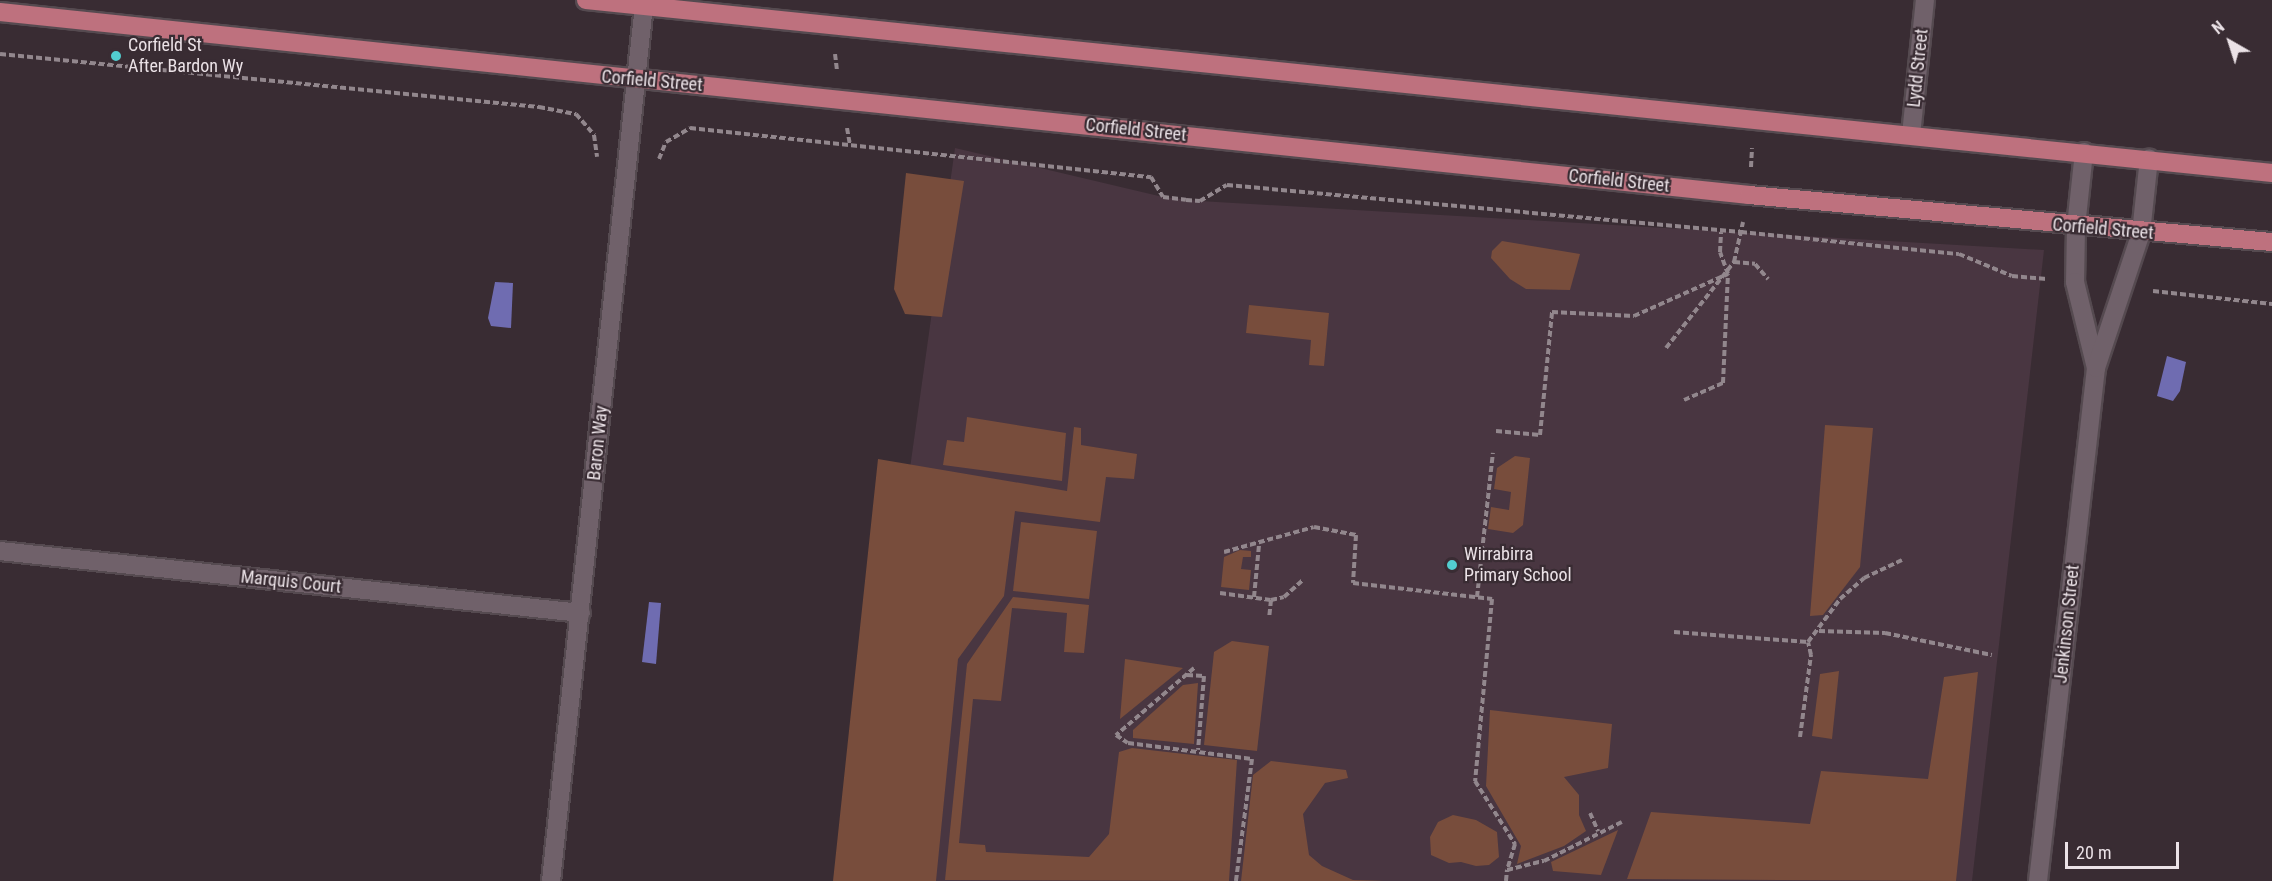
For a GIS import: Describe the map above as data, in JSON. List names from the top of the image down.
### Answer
{
  "streets": {
    "main road": ["Corfield Street"],
    "street": [
      "Lydd Street",
      "Baron Way",
      "Marquis Court",
      "Jenkinson Street"
    ]
  },
  "crossings": [
    ["Corfield Street", "Baron Way"],
    ["Corfield Street", "Jenkinson Street"],
    ["Baron Way", "Marquis Court"]
  ],
  "places": ["Corfield St After Bardon Wy", "Wirrabirra Primary School"],
  "scale_bar": "20 m",
  "north": "top left"
}
